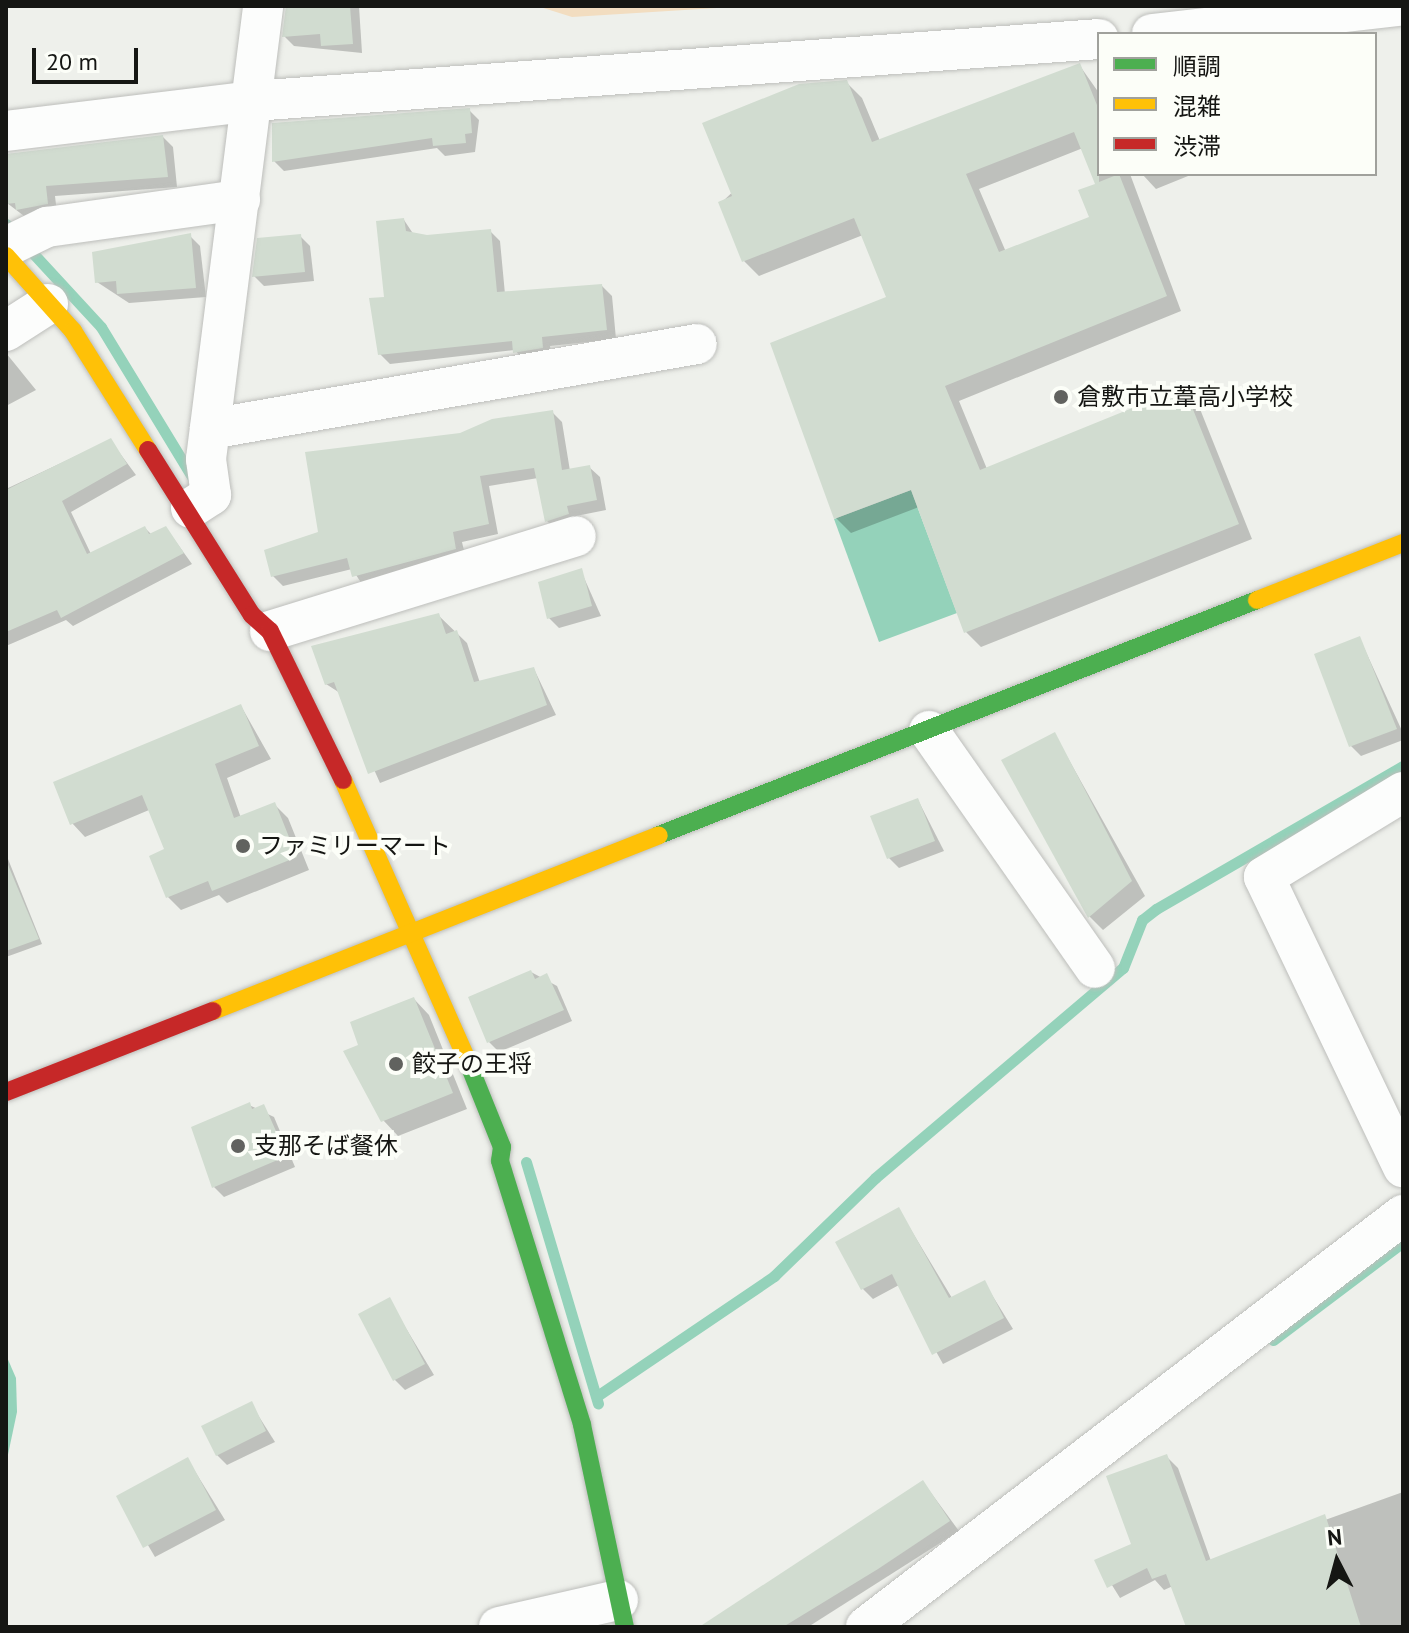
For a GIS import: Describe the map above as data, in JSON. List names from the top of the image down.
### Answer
{
  "places": [
    "倉敷市立葦高小学校",
    "ファミリーマート",
    "餃子の王将",
    "支那そば餐休"
  ],
  "legend": ["順調", "混雑", "渋滞"],
  "scale_bar": "20 m",
  "north": "top"
}
